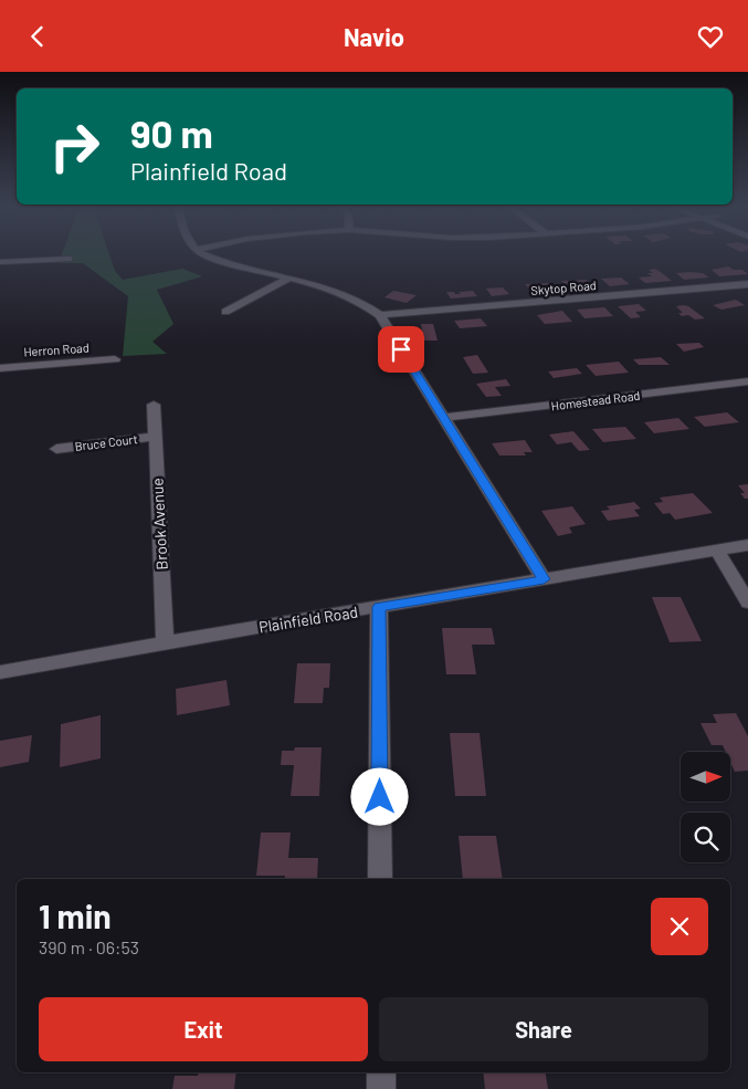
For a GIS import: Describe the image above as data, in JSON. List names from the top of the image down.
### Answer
{
  "streets": {
    "street": [
      "Skytop Road",
      "Herron Road",
      "Homestead Road",
      "Bruce Court",
      "Brook Avenue",
      "Plainfield Road"
    ]
  },
  "crossings": [
    ["Bruce Court", "Brook Avenue"],
    ["Brook Avenue", "Plainfield Road"]
  ],
  "north": "right",
  "page": {
    "header": "Navio",
    "turn": ["90 m", "Plainfield Road"],
    "heading": ["1 min", "390 m · 06:53"],
    "buttons": ["Exit", "Share"]
  }
}
